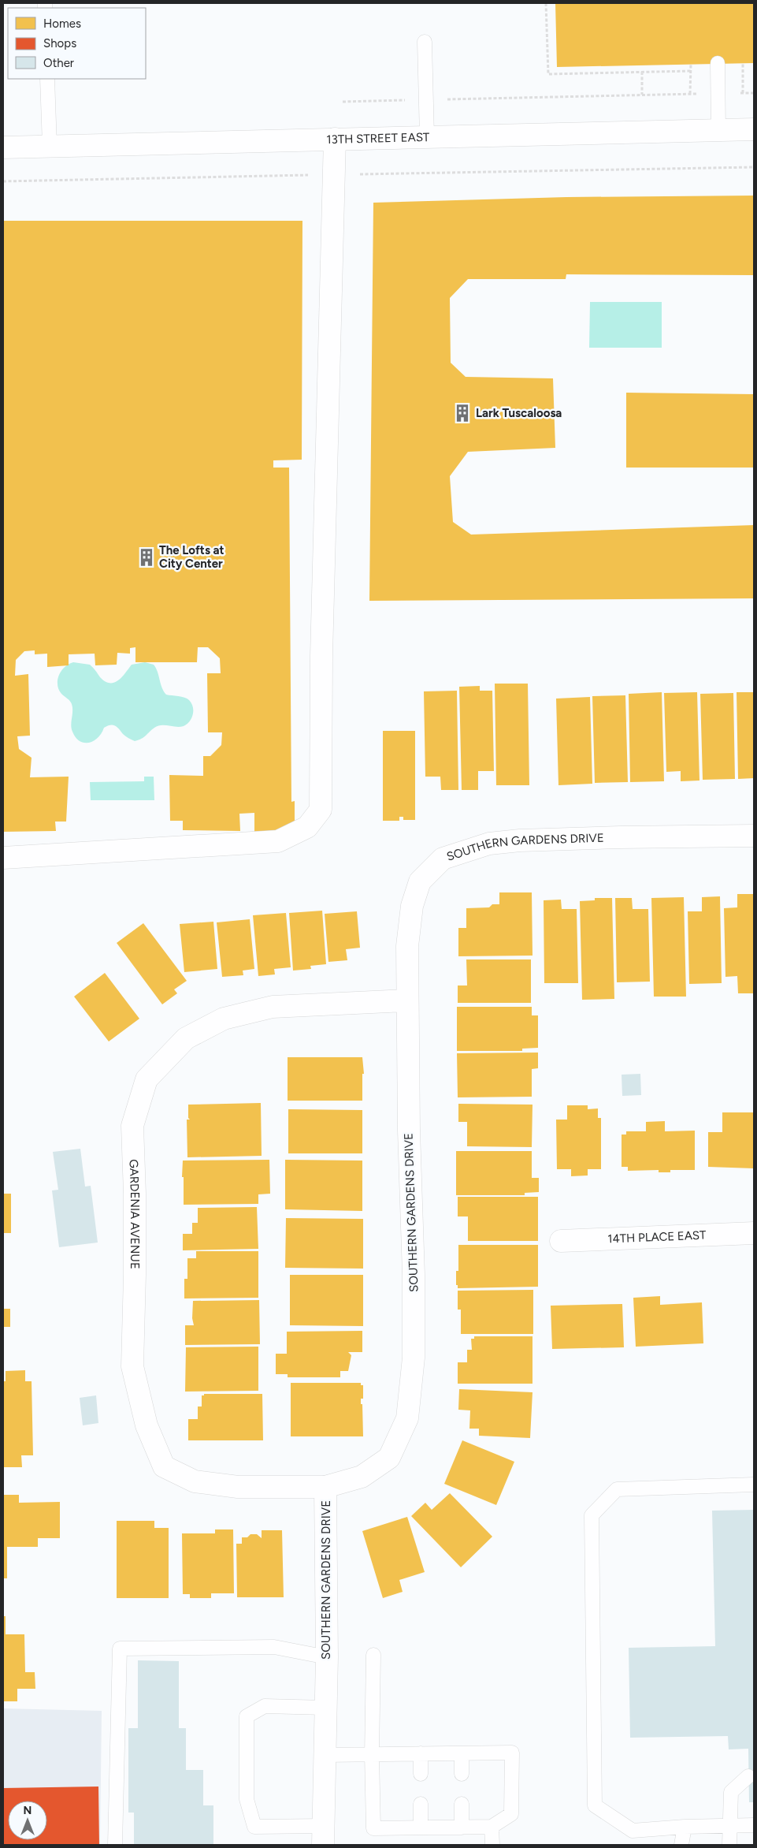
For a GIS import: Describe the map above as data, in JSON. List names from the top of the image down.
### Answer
{
  "streets": {
    "street": [
      "13TH STREET EAST",
      "SOUTHERN GARDENS DRIVE",
      "GARDENIA AVENUE",
      "14TH PLACE EAST"
    ]
  },
  "crossings": [
    ["SOUTHERN GARDENS DRIVE", "GARDENIA AVENUE"]
  ],
  "places": {
    "building": ["Lark Tuscaloosa", "The Lofts at City Center"]
  },
  "legend": ["Homes", "Shops", "Other"],
  "north": "top"
}
